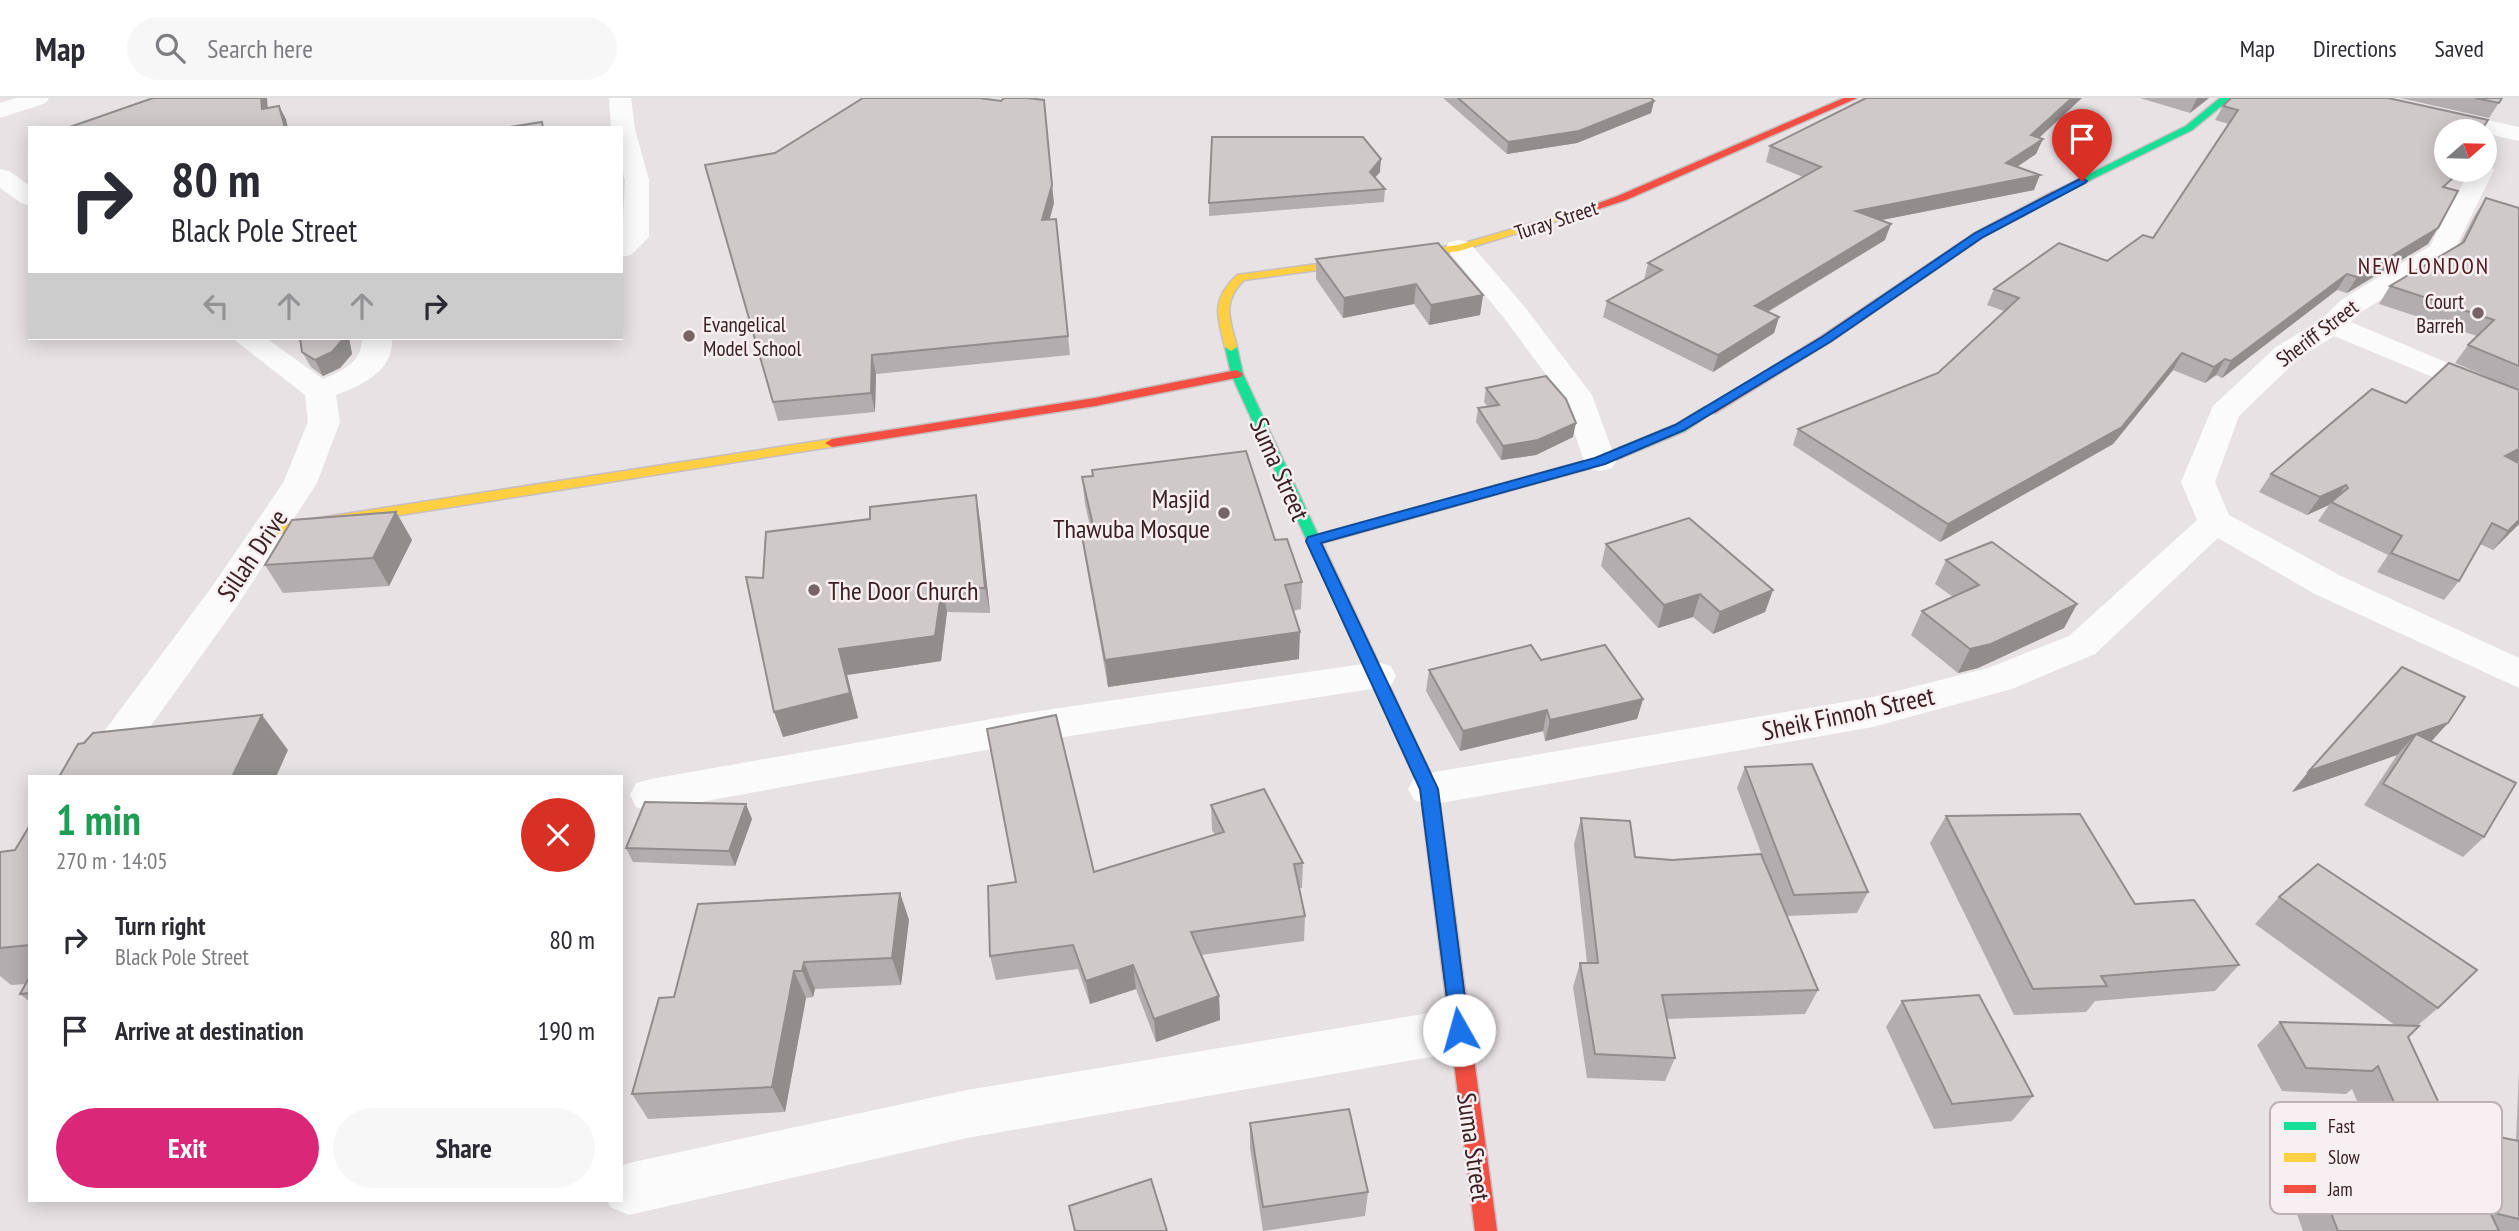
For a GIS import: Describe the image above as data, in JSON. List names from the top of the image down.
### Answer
{
  "streets": {
    "street": [
      "Turay Street",
      "Sheriff Street",
      "Suma Street",
      "Sillah Drive",
      "Sheik Finnoh Street"
    ]
  },
  "crossings": [
    ["Turay Street", "Suma Street"],
    ["Sheriff Street", "Sheik Finnoh Street"],
    ["Suma Street", "Sheik Finnoh Street"]
  ],
  "districts": ["NEW LONDON"],
  "places": [
    "Court Barreh",
    "Evangelical Model School",
    "Masjid Thawuba Mosque",
    "The Door Church"
  ],
  "legend": ["Fast", "Slow", "Jam"],
  "north": "right",
  "page": {
    "header": "Map",
    "search": "Search here",
    "nav": ["Map", "Directions", "Saved"],
    "turn": ["80 m", "Black Pole Street"],
    "heading": ["1 min", "270 m · 14:05"],
    "list": [
      {
        "name": "Turn right",
        "note": "Black Pole Street",
        "value": "80 m"
      },
      {
        "name": "Arrive at destination",
        "value": "190 m"
      }
    ],
    "buttons": ["Exit", "Share"]
  }
}
